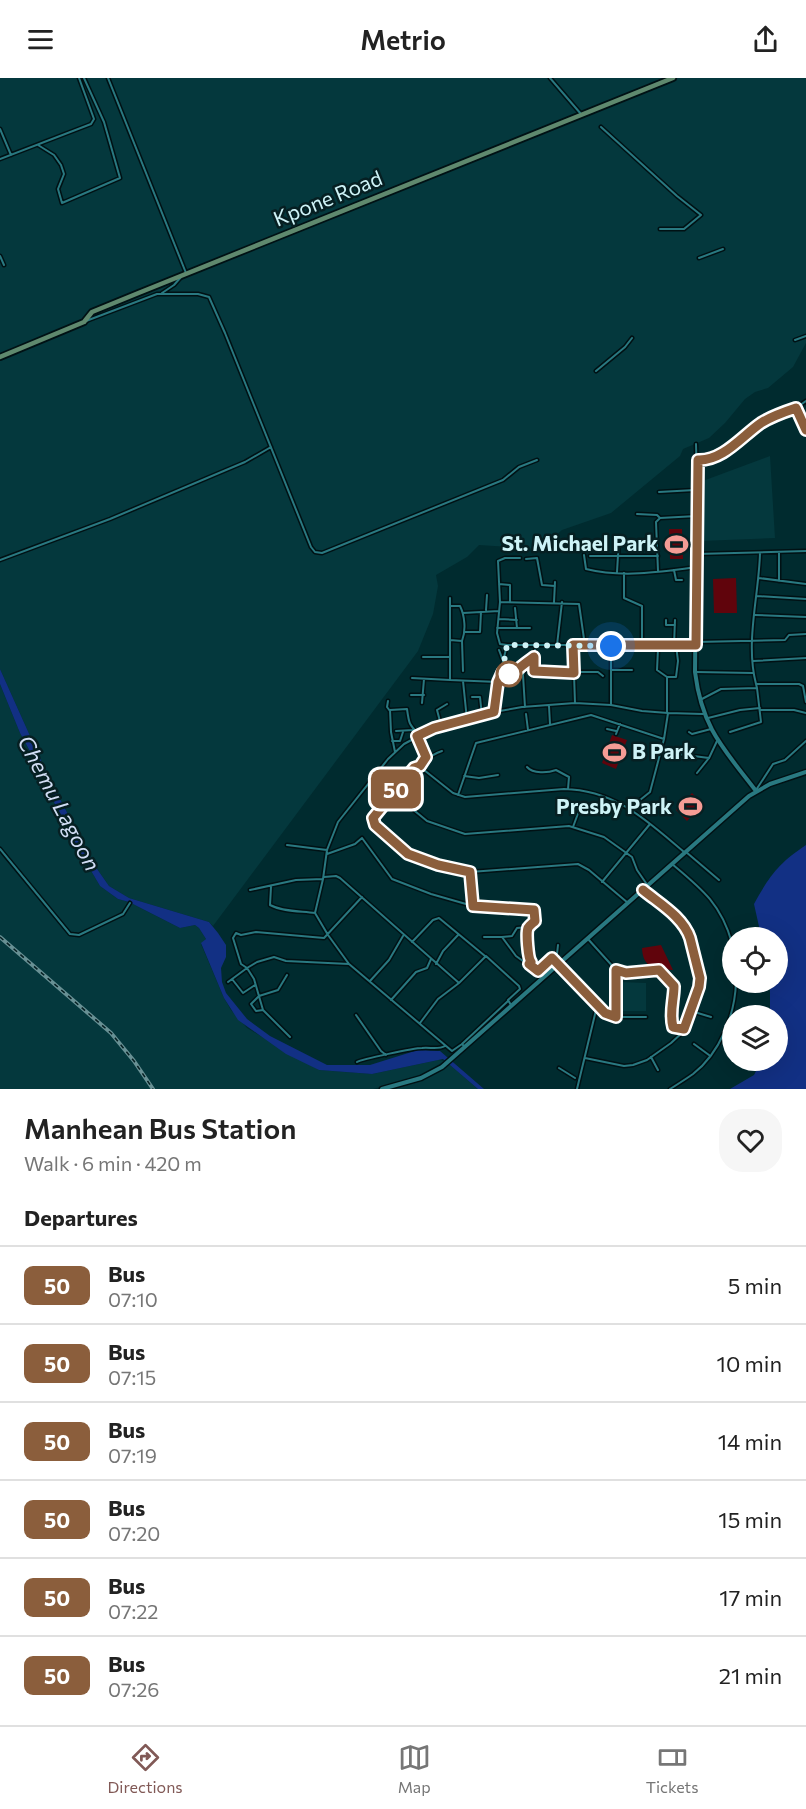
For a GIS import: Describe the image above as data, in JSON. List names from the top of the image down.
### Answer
{
  "streets": {
    "main road": ["Kpone Road"]
  },
  "water": ["Chemu Lagoon"],
  "places": {
    "sports": ["St. Michael Park", "B Park", "Presby Park"]
  },
  "lines": ["bus line 50"],
  "page": {
    "header": "Metrio",
    "on_map": "50",
    "heading": [
      ["Manhean Bus Station", "Walk · 6 min · 420 m"],
      "Departures"
    ],
    "list": [
      {
        "mark": "50",
        "name": "Bus",
        "note": "07:10",
        "value": "5 min"
      },
      {
        "mark": "50",
        "name": "Bus",
        "note": "07:15",
        "value": "10 min"
      },
      {
        "mark": "50",
        "name": "Bus",
        "note": "07:19",
        "value": "14 min"
      },
      {
        "mark": "50",
        "name": "Bus",
        "note": "07:20",
        "value": "15 min"
      },
      {
        "mark": "50",
        "name": "Bus",
        "note": "07:22",
        "value": "17 min"
      },
      {
        "mark": "50",
        "name": "Bus",
        "note": "07:26",
        "value": "21 min"
      }
    ],
    "tabs": ["Directions", "Map", "Tickets"]
  }
}
